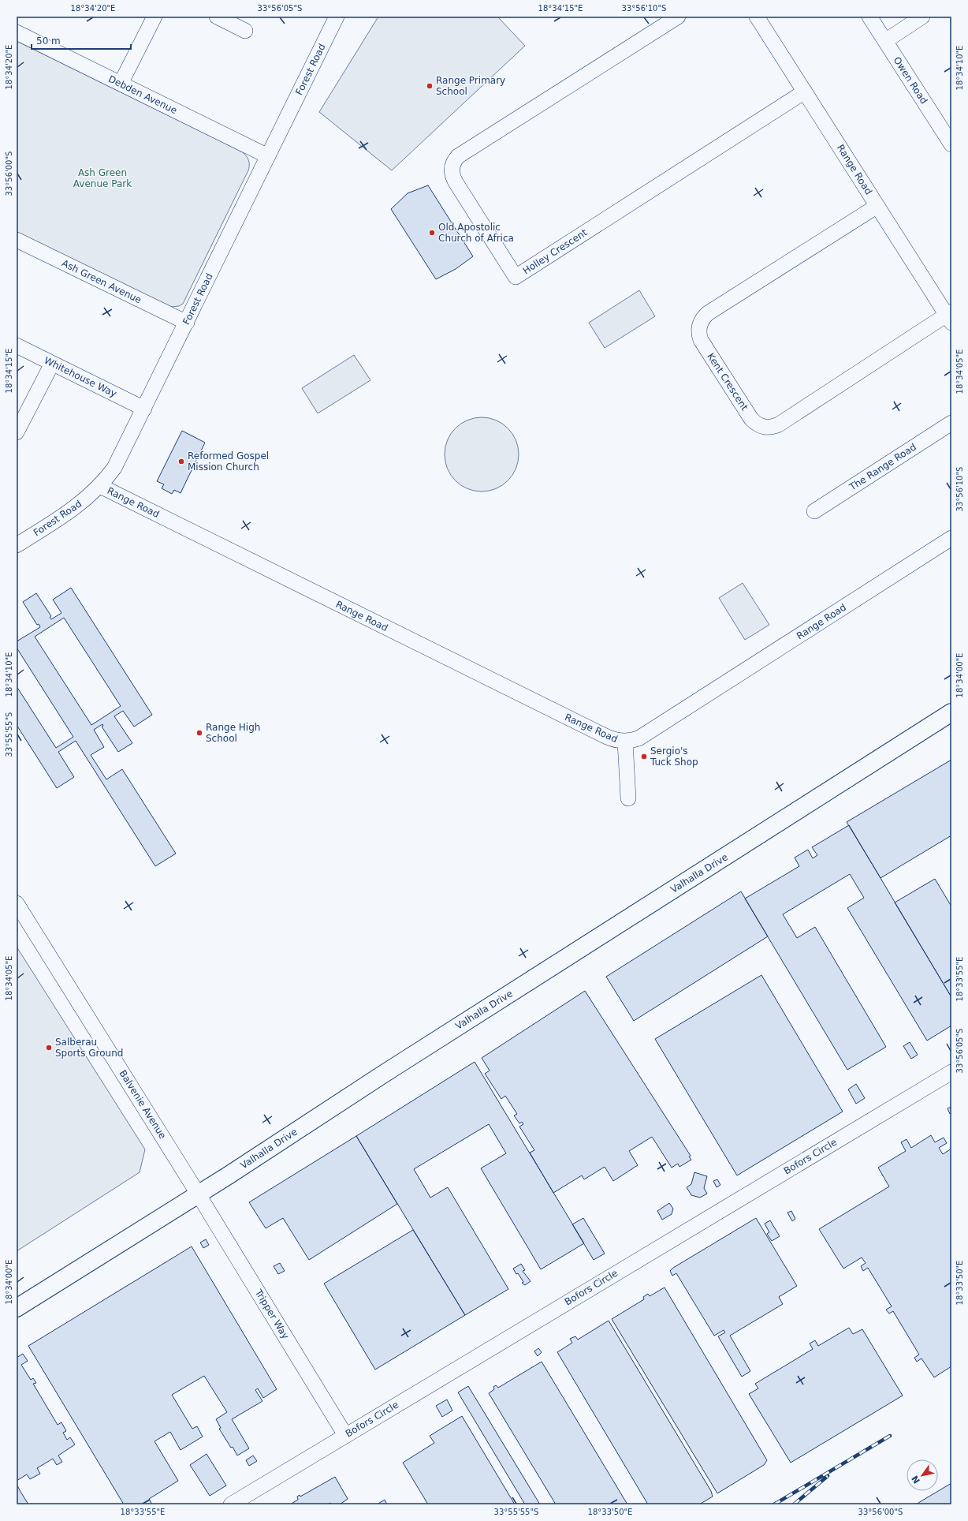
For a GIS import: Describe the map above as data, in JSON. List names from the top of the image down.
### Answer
{
  "streets": {
    "main road": ["Valhalla Drive"],
    "street": [
      "Forest Road",
      "Owen Road",
      "Debden Avenue",
      "Range Road",
      "Holley Crescent",
      "Ash Green Avenue",
      "Whitehouse Way",
      "Kent Crescent",
      "The Range Road",
      "Balvenie Avenue",
      "Bofors Circle",
      "Tripper Way"
    ]
  },
  "crossings": [
    ["Forest Road", "Debden Avenue"],
    ["Forest Road", "Range Road"],
    ["Forest Road", "Ash Green Avenue"],
    ["Forest Road", "Whitehouse Way"],
    ["Range Road", "Holley Crescent"],
    ["Range Road", "Kent Crescent"],
    ["Valhalla Drive", "Balvenie Avenue"],
    ["Valhalla Drive", "Tripper Way"],
    ["Balvenie Avenue", "Tripper Way"],
    ["Bofors Circle", "Tripper Way"]
  ],
  "parks": ["Ash Green Avenue Park"],
  "places": [
    "Range Primary School",
    "Old Apostolic Church of Africa",
    "Reformed Gospel Mission Church",
    "Range High School",
    "Sergio's Tuck Shop",
    "Salberau Sports Ground"
  ],
  "scale_bar": "50 m",
  "north": "bottom left",
  "coordinates": [
    "18°34'20\"E",
    "33°56'05\"S",
    "18°34'15\"E",
    "33°56'10\"S",
    "18°34'10\"E",
    "33°56'00\"S",
    "18°34'05\"E",
    "18°34'00\"E",
    "33°55'55\"S",
    "18°33'55\"E",
    "18°33'50\"E"
  ]
}
